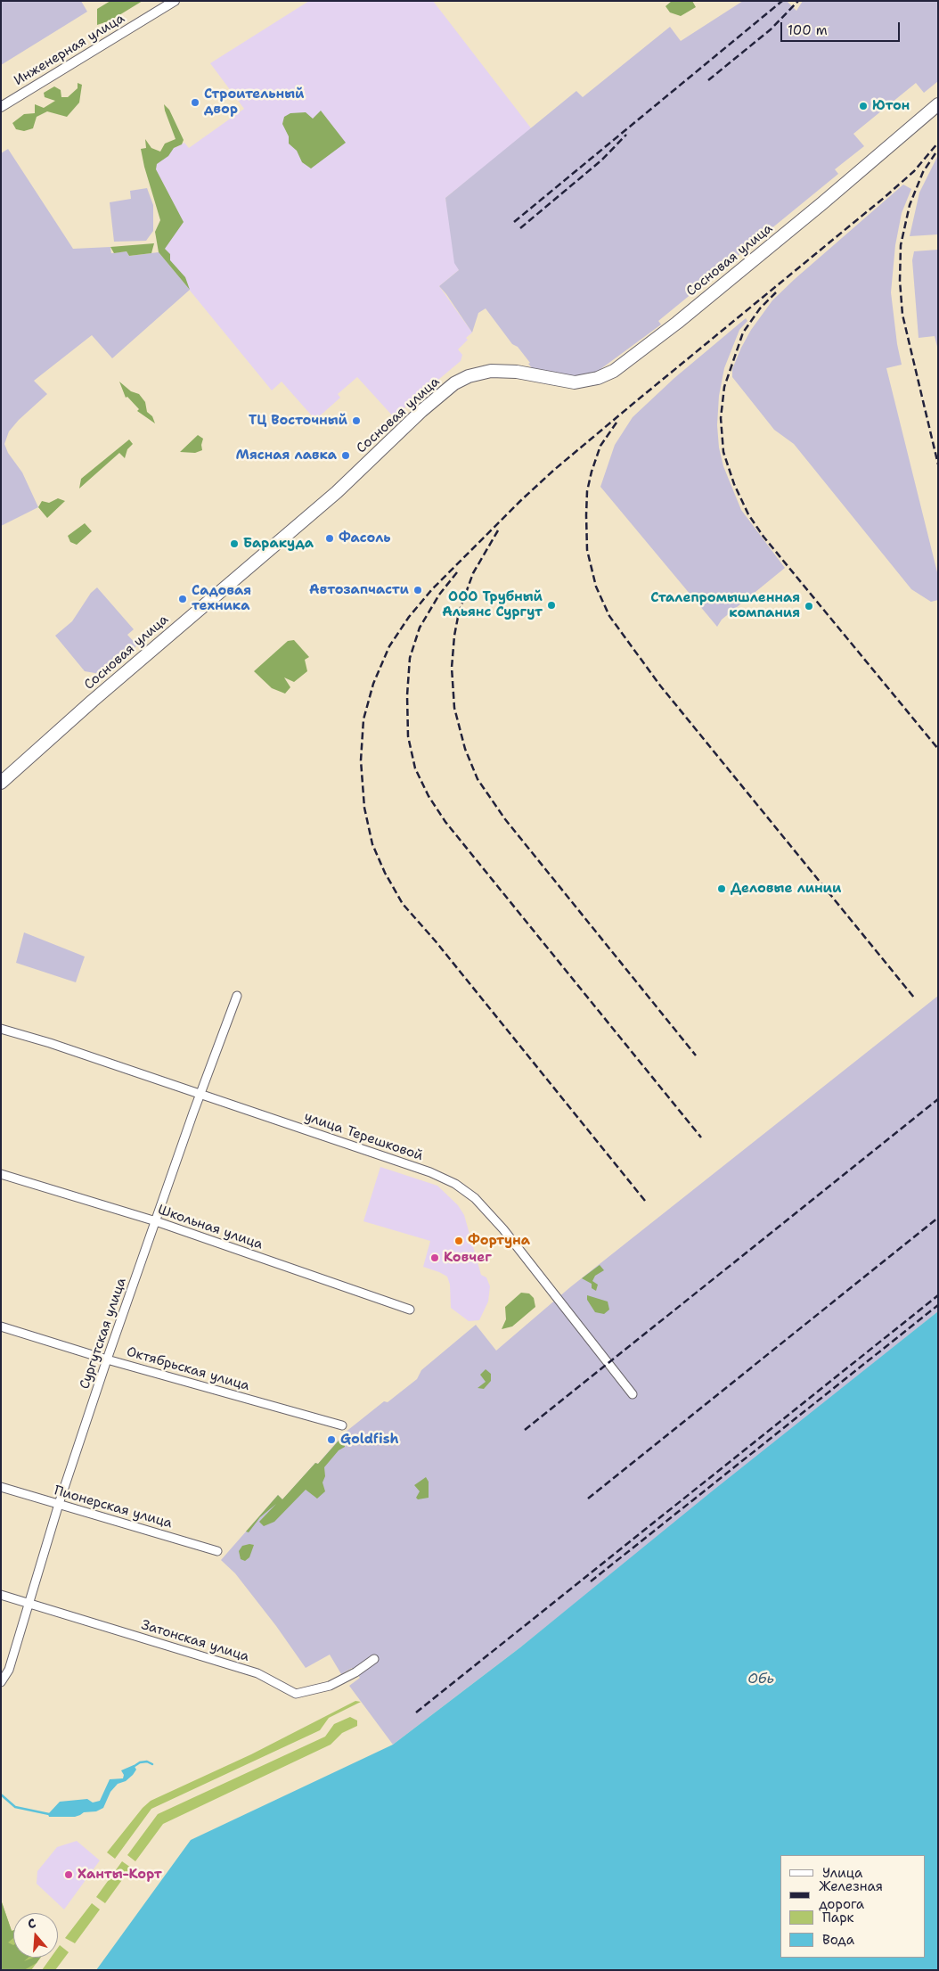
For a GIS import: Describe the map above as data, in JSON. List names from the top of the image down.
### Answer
{
  "streets": {
    "main road": ["Сосновая улица"],
    "street": [
      "Инженерная улица",
      "улица Терешковой",
      "Школьная улица",
      "Сургутская улица",
      "Октябрьская улица",
      "Пионерская улица",
      "Затонская улица"
    ]
  },
  "crossings": [
    ["улица Терешковой", "Сургутская улица"],
    ["Школьная улица", "Сургутская улица"],
    ["Сургутская улица", "Октябрьская улица"],
    ["Сургутская улица", "Пионерская улица"],
    ["Сургутская улица", "Затонская улица"]
  ],
  "water": ["Обь"],
  "places": [
    "Строительный двор",
    "Ютон",
    "ТЦ Восточный",
    "Мясная лавка",
    "Фасоль",
    "Баракуда",
    "Автозапчасти",
    "Садовая техника",
    "ООО Трубный Альянс Сургут",
    "Сталепромышленная компания",
    "Деловые линии",
    "Фортуна",
    "Ковчег",
    "Goldfish",
    "Ханты-Корт"
  ],
  "legend": [
    "Улица",
    "Железная дорога",
    "Парк",
    "Вода"
  ],
  "scale_bar": "100 m",
  "north": "top"
}
